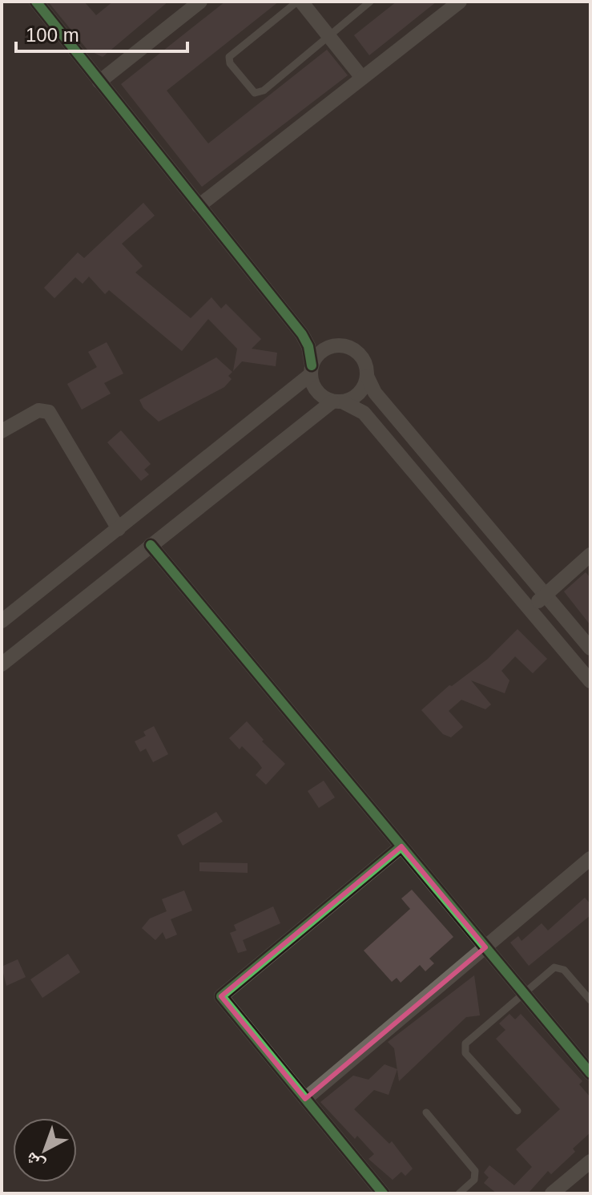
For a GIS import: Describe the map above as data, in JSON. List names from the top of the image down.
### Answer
{
  "scale_bar": "100 m",
  "north": "bottom left"
}
